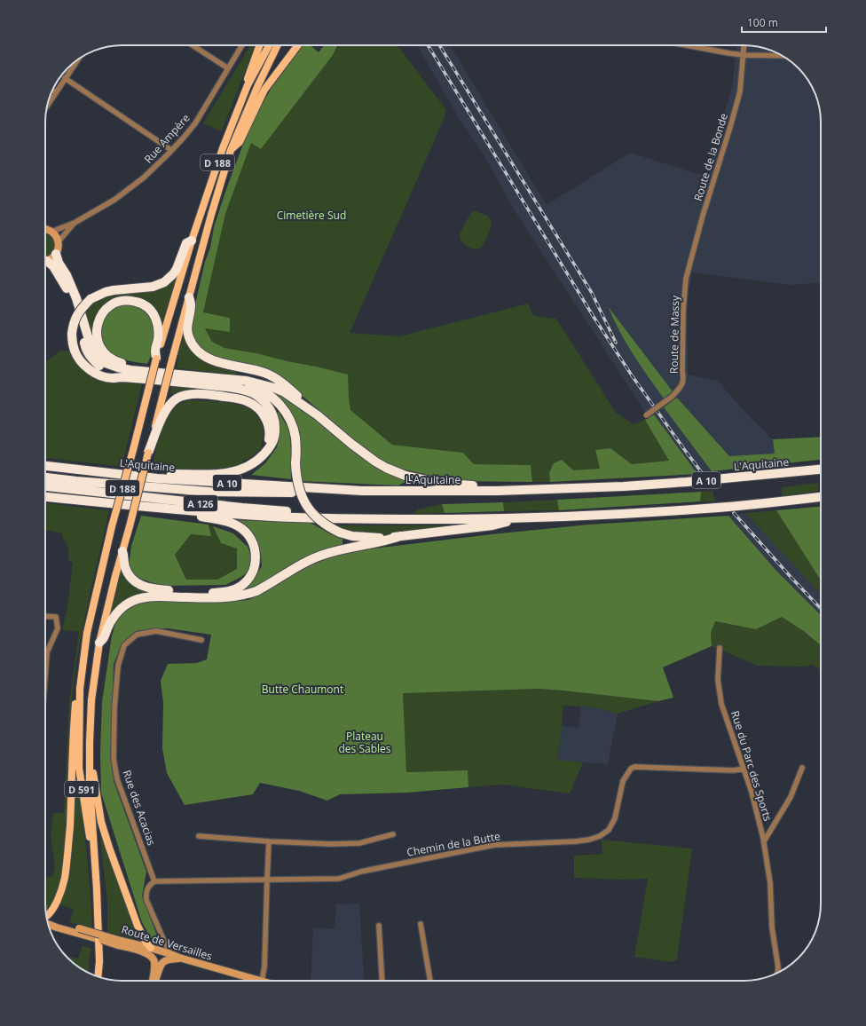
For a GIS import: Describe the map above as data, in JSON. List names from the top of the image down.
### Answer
{
  "streets": {
    "highway": ["L'Aquitaine", "A 10", "A 126"],
    "main road": ["D 188", "D 591", "Route de Versailles"],
    "street": [
      "Rue Ampère",
      "Route de la Bonde",
      "Route de Massy",
      "Rue du Parc des Sports",
      "Rue des Acacias",
      "Chemin de la Butte"
    ]
  },
  "crossings": [
    ["Route de la Bonde", "Route de Massy"],
    ["D 188", "D 591"],
    ["L'Aquitaine", "A 126"],
    ["Rue du Parc des Sports", "Chemin de la Butte"]
  ],
  "parks": ["Cimetière Sud", "Butte Chaumont", "Plateau des Sables"],
  "scale_bar": "100 m"
}
